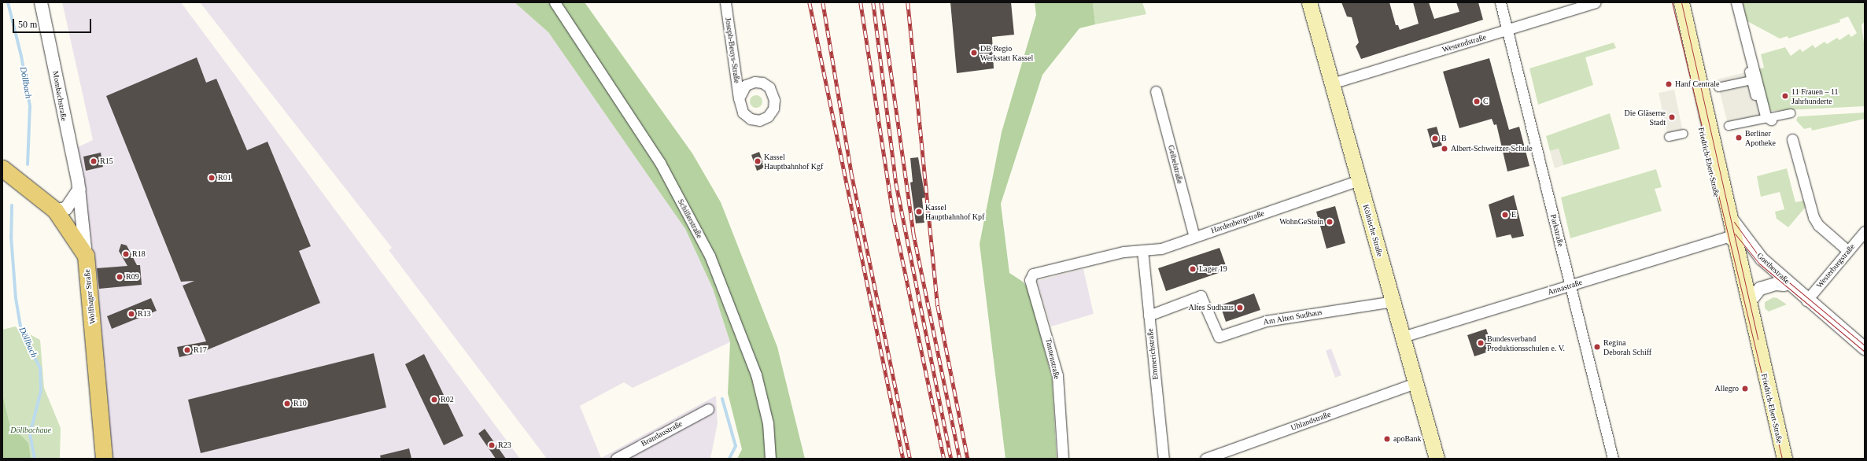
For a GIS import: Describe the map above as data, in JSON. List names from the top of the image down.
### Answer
{
  "streets": {
    "main road": ["Friedrich-Ebert-Straße", "Kölnische Straße", "Wolfhager Straße"],
    "street": [
      "Westendstraße",
      "Joseph-Beuys-Straße",
      "Mombachstraße",
      "Geibelstraße",
      "Schillerstraße",
      "Hardenbergstraße",
      "Parkstraße",
      "Westerburgstraße",
      "Goethestraße",
      "Annastraße",
      "Am Alten Sudhaus",
      "Emmerichstraße",
      "Tannenstraße",
      "Uhlandstraße",
      "Brandaustraße"
    ]
  },
  "crossings": [
    ["Westendstraße", "Kölnische Straße"],
    ["Westendstraße", "Parkstraße"],
    ["Mombachstraße", "Wolfhager Straße"],
    ["Friedrich-Ebert-Straße", "Goethestraße"],
    ["Friedrich-Ebert-Straße", "Annastraße"],
    ["Geibelstraße", "Hardenbergstraße"],
    ["Hardenbergstraße", "Kölnische Straße"],
    ["Hardenbergstraße", "Emmerichstraße"],
    ["Hardenbergstraße", "Tannenstraße"],
    ["Kölnische Straße", "Annastraße"],
    ["Kölnische Straße", "Am Alten Sudhaus"],
    ["Kölnische Straße", "Uhlandstraße"],
    ["Parkstraße", "Annastraße"],
    ["Westerburgstraße", "Goethestraße"],
    ["Goethestraße", "Annastraße"],
    ["Am Alten Sudhaus", "Emmerichstraße"]
  ],
  "water": ["Döllbach"],
  "parks": ["Döllbachaue"],
  "places": [
    "DB Regio Werkstatt Kassel",
    "Hanf Centrale",
    "11 Frauen – 11 Jahrhunderte",
    "C",
    "Die Gläserne Stadt",
    "Berliner Apotheke",
    "B",
    "Albert-Schweitzer-Schule",
    "R15",
    "Kassel Hauptbahnhof Kgf",
    "R01",
    "Kassel Hauptbahnhof Kpf",
    "E",
    "WohnGeStein",
    "R18",
    "Lager 19",
    "R09",
    "Altes Sudhaus",
    "R13",
    "Bundesverband Produktionsschulen e. V.",
    "Regina Deborah Schiff",
    "R17",
    "Allegro",
    "R02",
    "R10",
    "apoBank",
    "R23"
  ],
  "scale_bar": "50 m"
}
